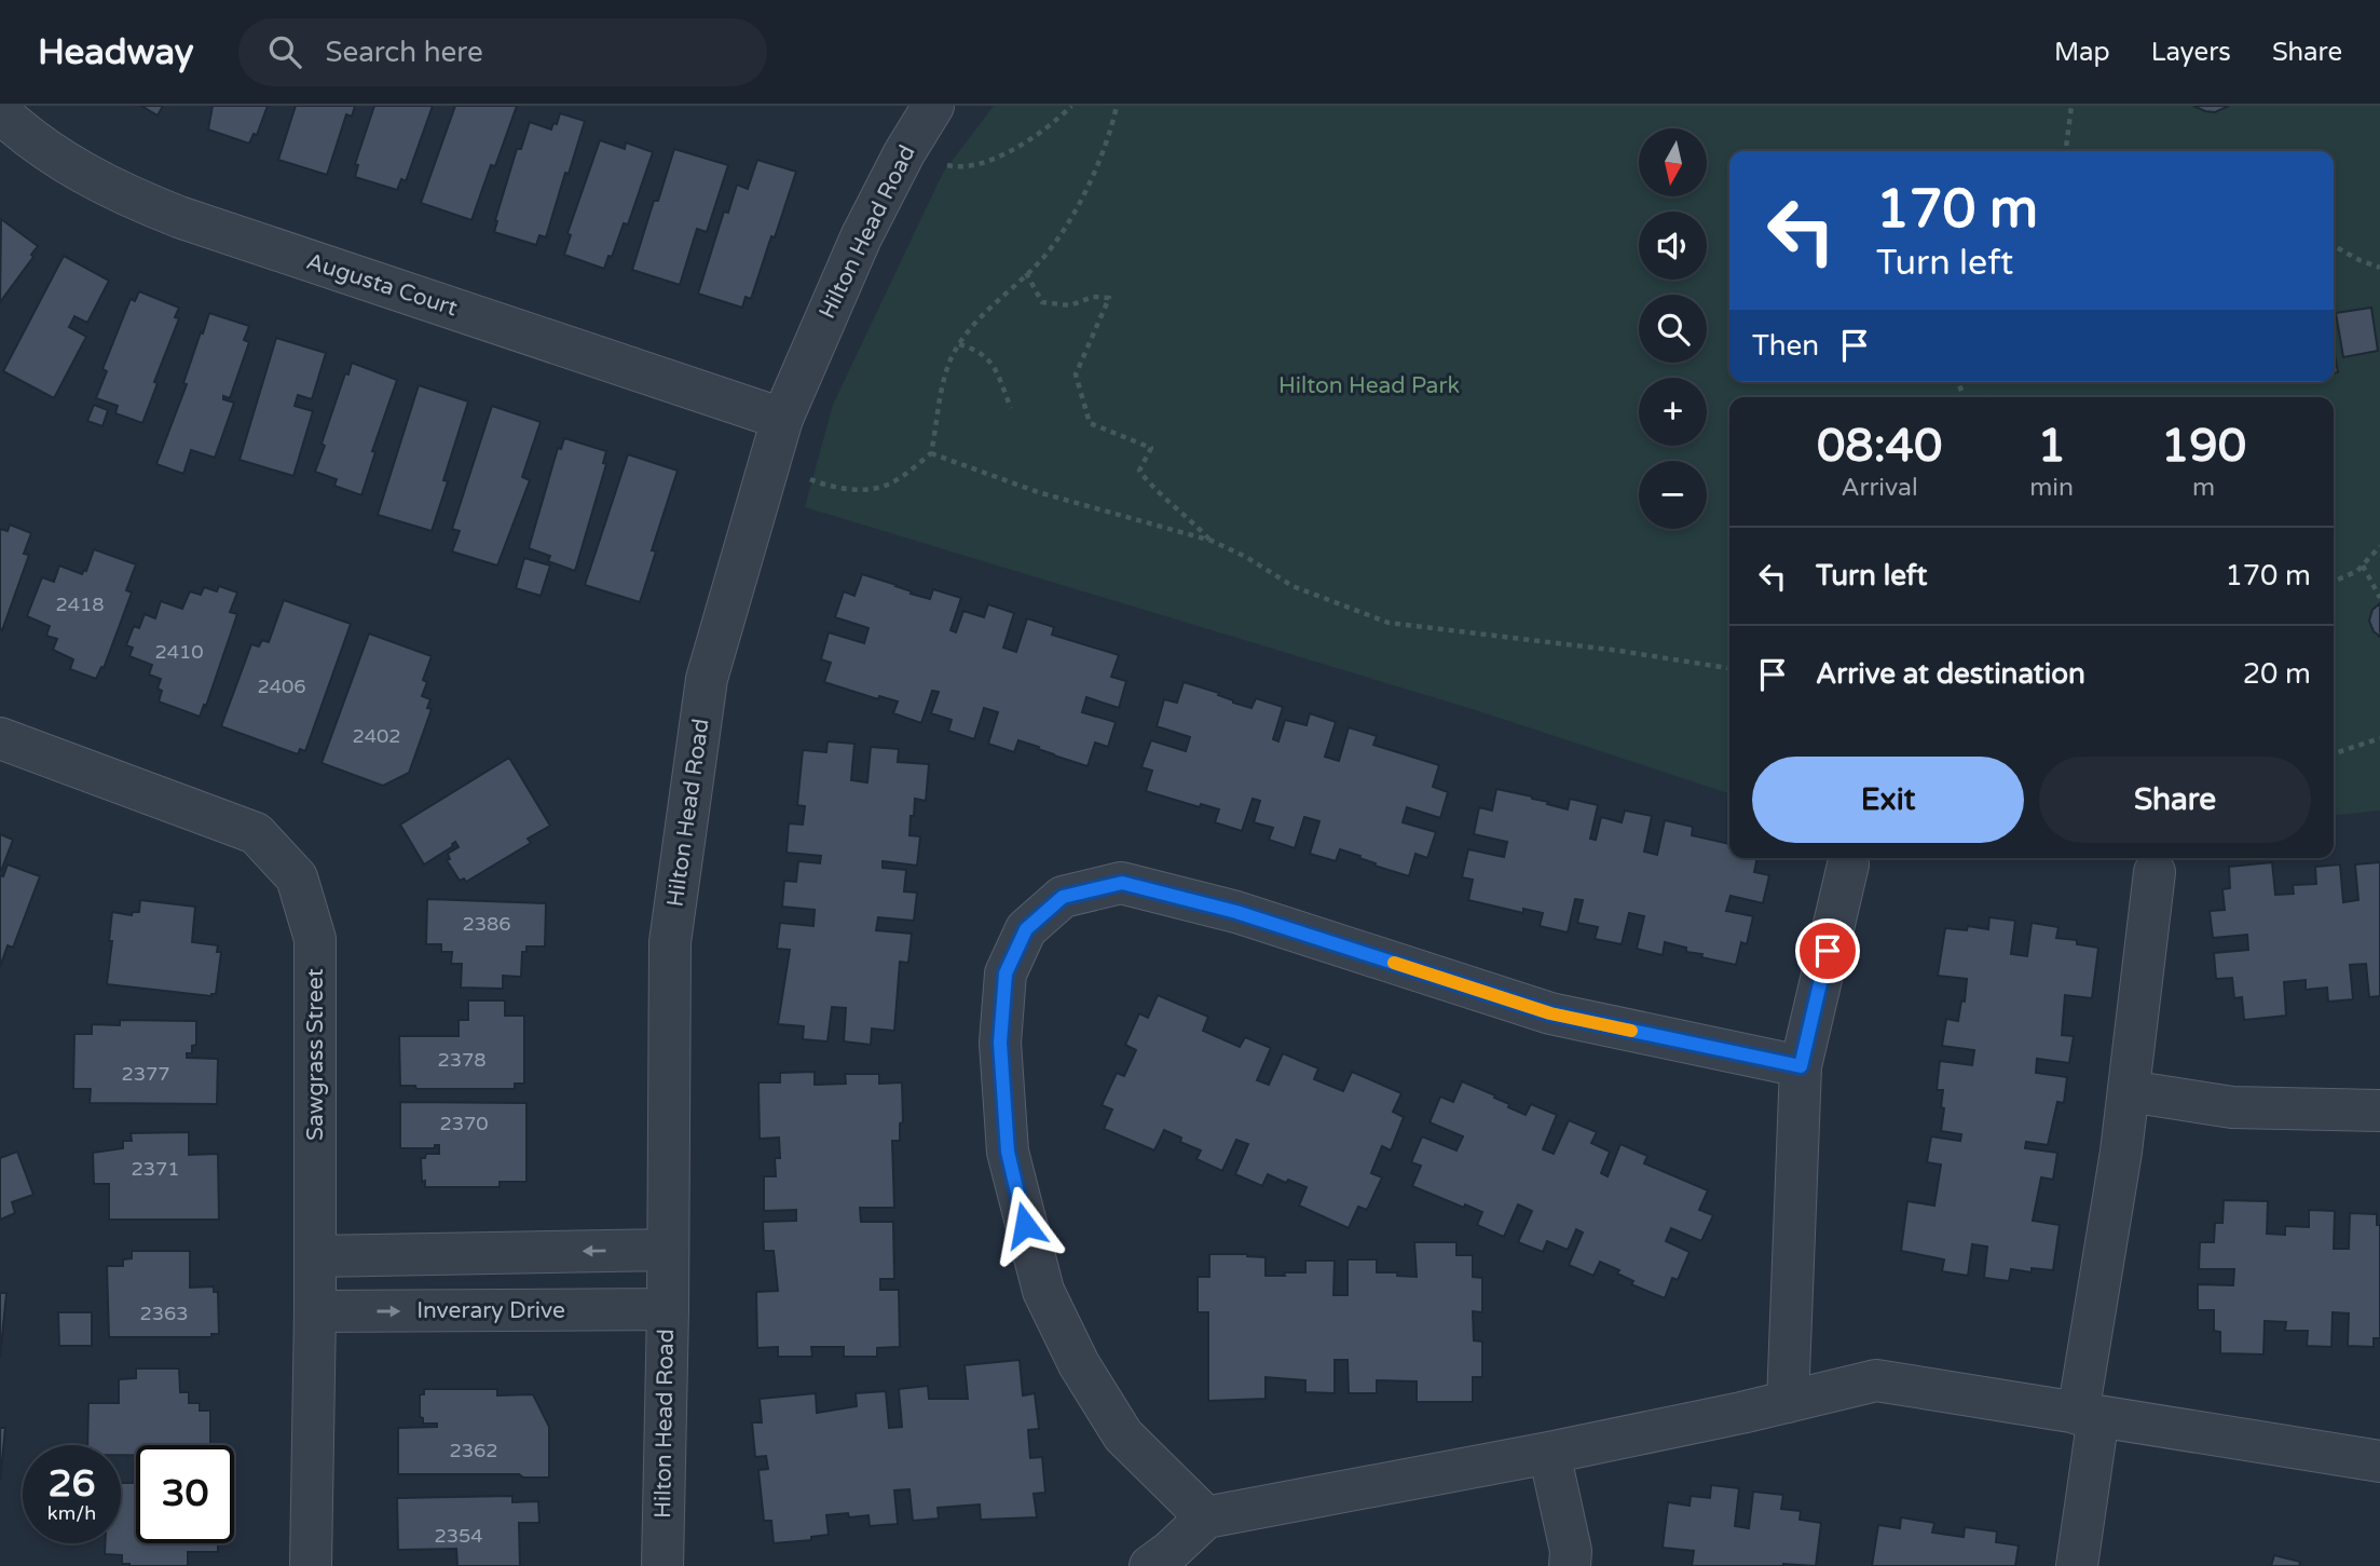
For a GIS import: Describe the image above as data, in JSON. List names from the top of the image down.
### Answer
{
  "streets": {
    "street": [
      "Hilton Head Road",
      "Augusta Court",
      "Sawgrass Street",
      "Inverary Drive"
    ]
  },
  "crossings": [
    ["Hilton Head Road", "Augusta Court"],
    ["Hilton Head Road", "Inverary Drive"],
    ["Sawgrass Street", "Inverary Drive"]
  ],
  "parks": ["Hilton Head Park"],
  "house_numbers": [
    "2418",
    "2410",
    "2406",
    "2402",
    "2386",
    "2378",
    "2377",
    "2370",
    "2371",
    "2363",
    "2362",
    "2354"
  ],
  "north": "bottom",
  "page": {
    "header": "Headway",
    "search": "Search here",
    "nav": ["Map", "Layers", "Share"],
    "map_buttons": ["+", "−"],
    "turn": ["170 m", "Turn left"],
    "then": "Then",
    "eta": [
      "08:40",
      "Arrival",
      "1",
      "min",
      "190",
      "m"
    ],
    "list": [
      {
        "name": "Turn left",
        "value": "170 m"
      },
      {
        "name": "Arrive at destination",
        "value": "20 m"
      }
    ],
    "buttons": ["Exit", "Share"],
    "speed": "26 km/h",
    "limit": "30"
  }
}
